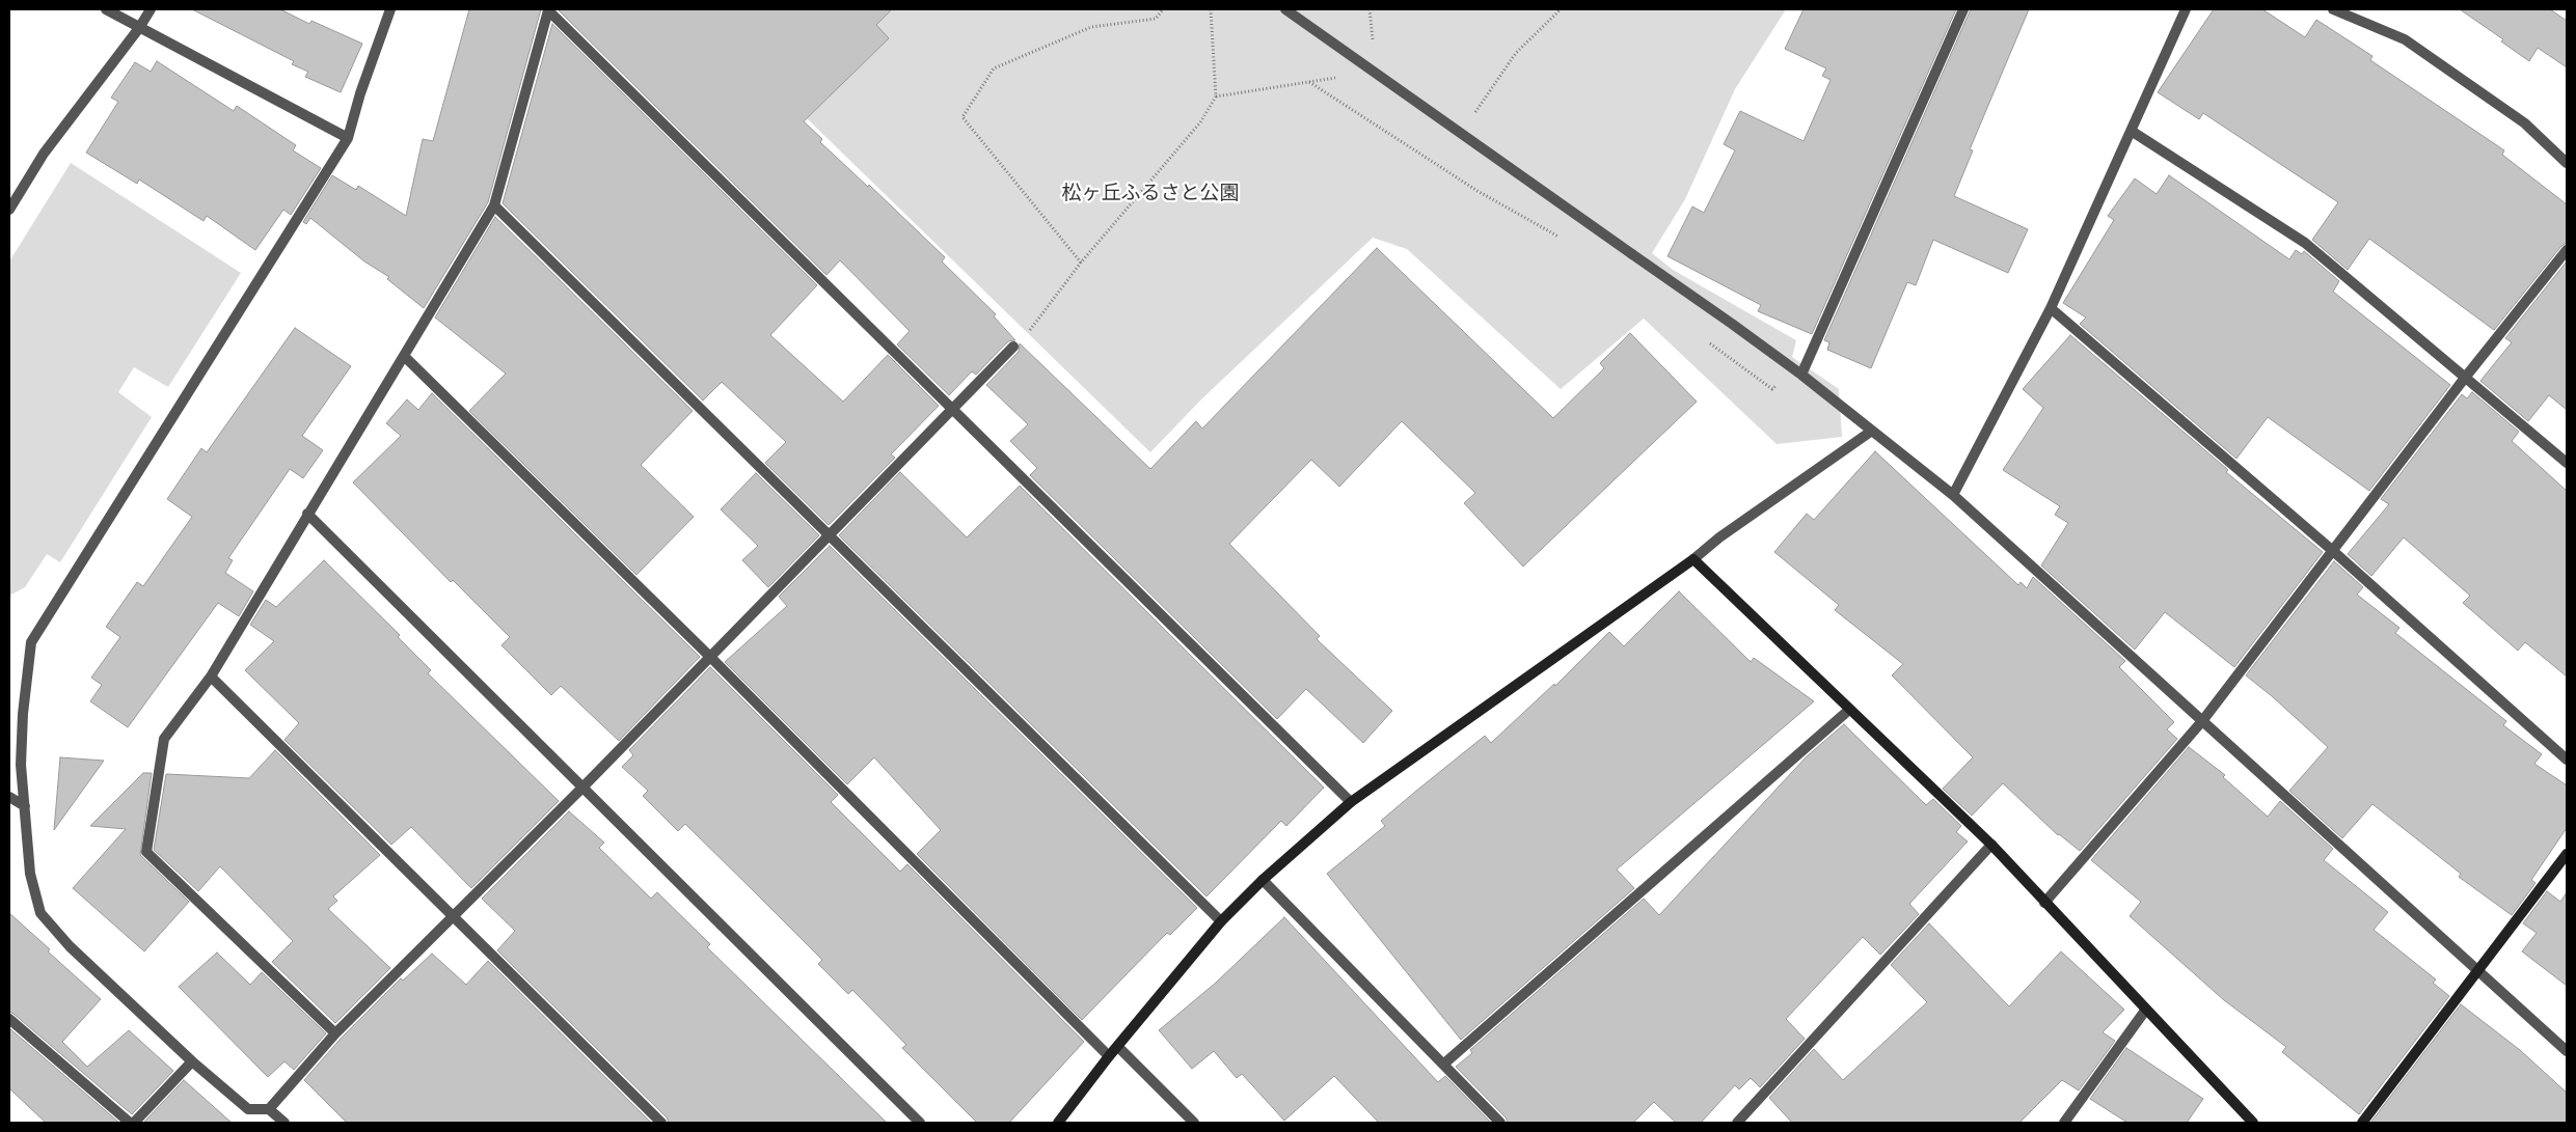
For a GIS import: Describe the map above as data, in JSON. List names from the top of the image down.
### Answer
{
  "parks": ["松ヶ丘ふるさと公園"]
}
